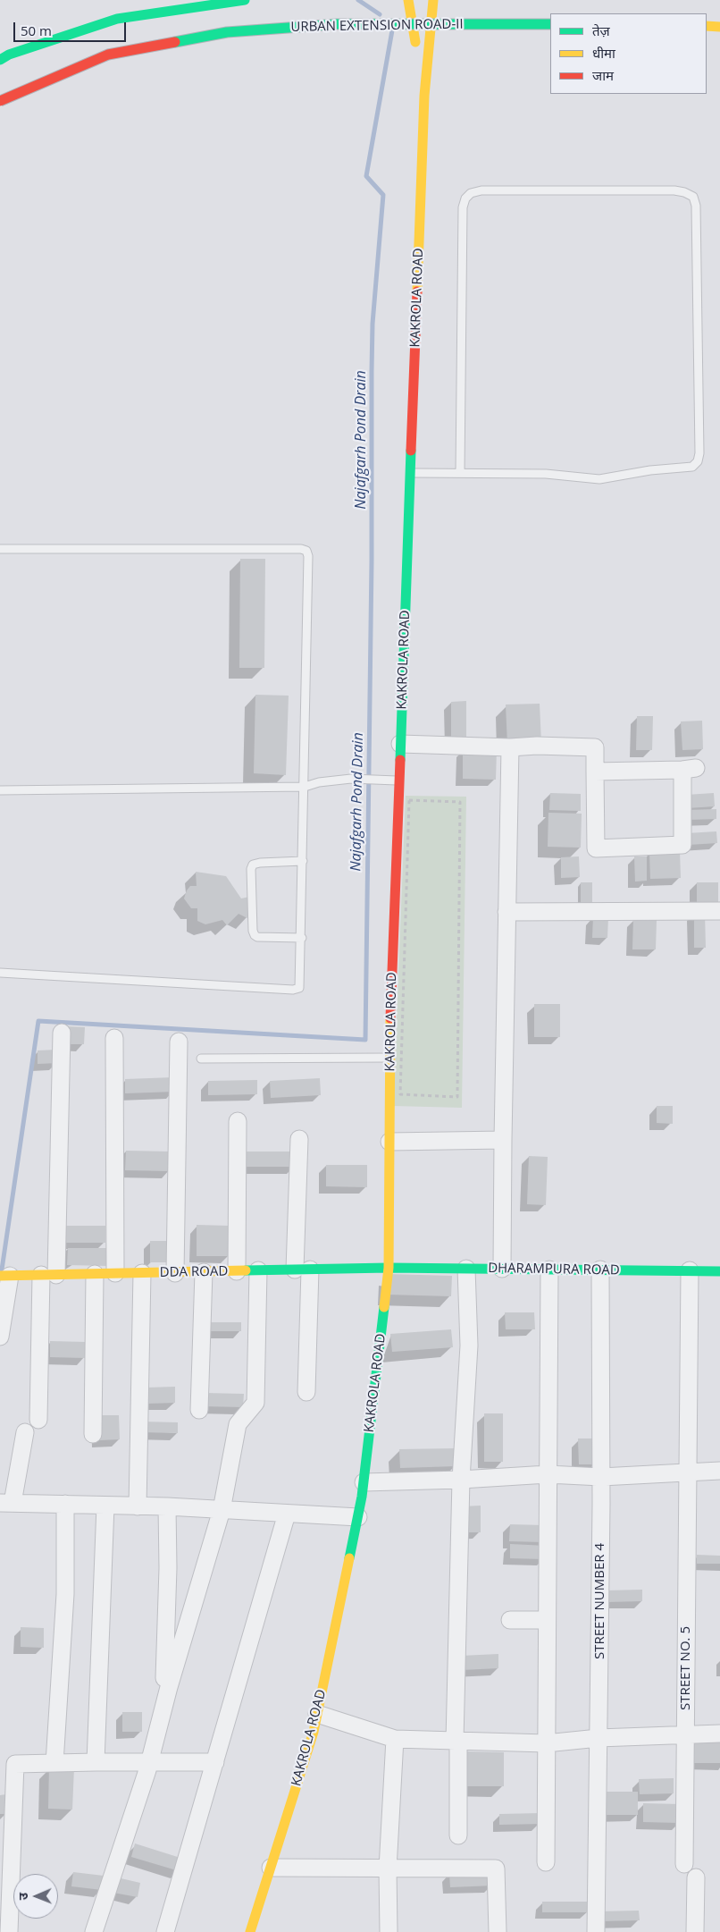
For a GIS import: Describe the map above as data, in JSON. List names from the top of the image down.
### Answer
{
  "streets": {
    "main road": [
      "URBAN EXTENSION ROAD-II",
      "KAKROLA ROAD",
      "DHARAMPURA ROAD",
      "DDA ROAD"
    ],
    "street": ["STREET NUMBER 4", "STREET NO. 5"]
  },
  "crossings": [
    ["KAKROLA ROAD", "DHARAMPURA ROAD"],
    ["KAKROLA ROAD", "DDA ROAD"],
    ["DHARAMPURA ROAD", "DDA ROAD"],
    ["DHARAMPURA ROAD", "STREET NUMBER 4"],
    ["DHARAMPURA ROAD", "STREET NO. 5"]
  ],
  "water": ["Najafgarh Pond Drain"],
  "legend": ["तेज़", "धीमा", "जाम"],
  "scale_bar": "50 m",
  "north": "left"
}
